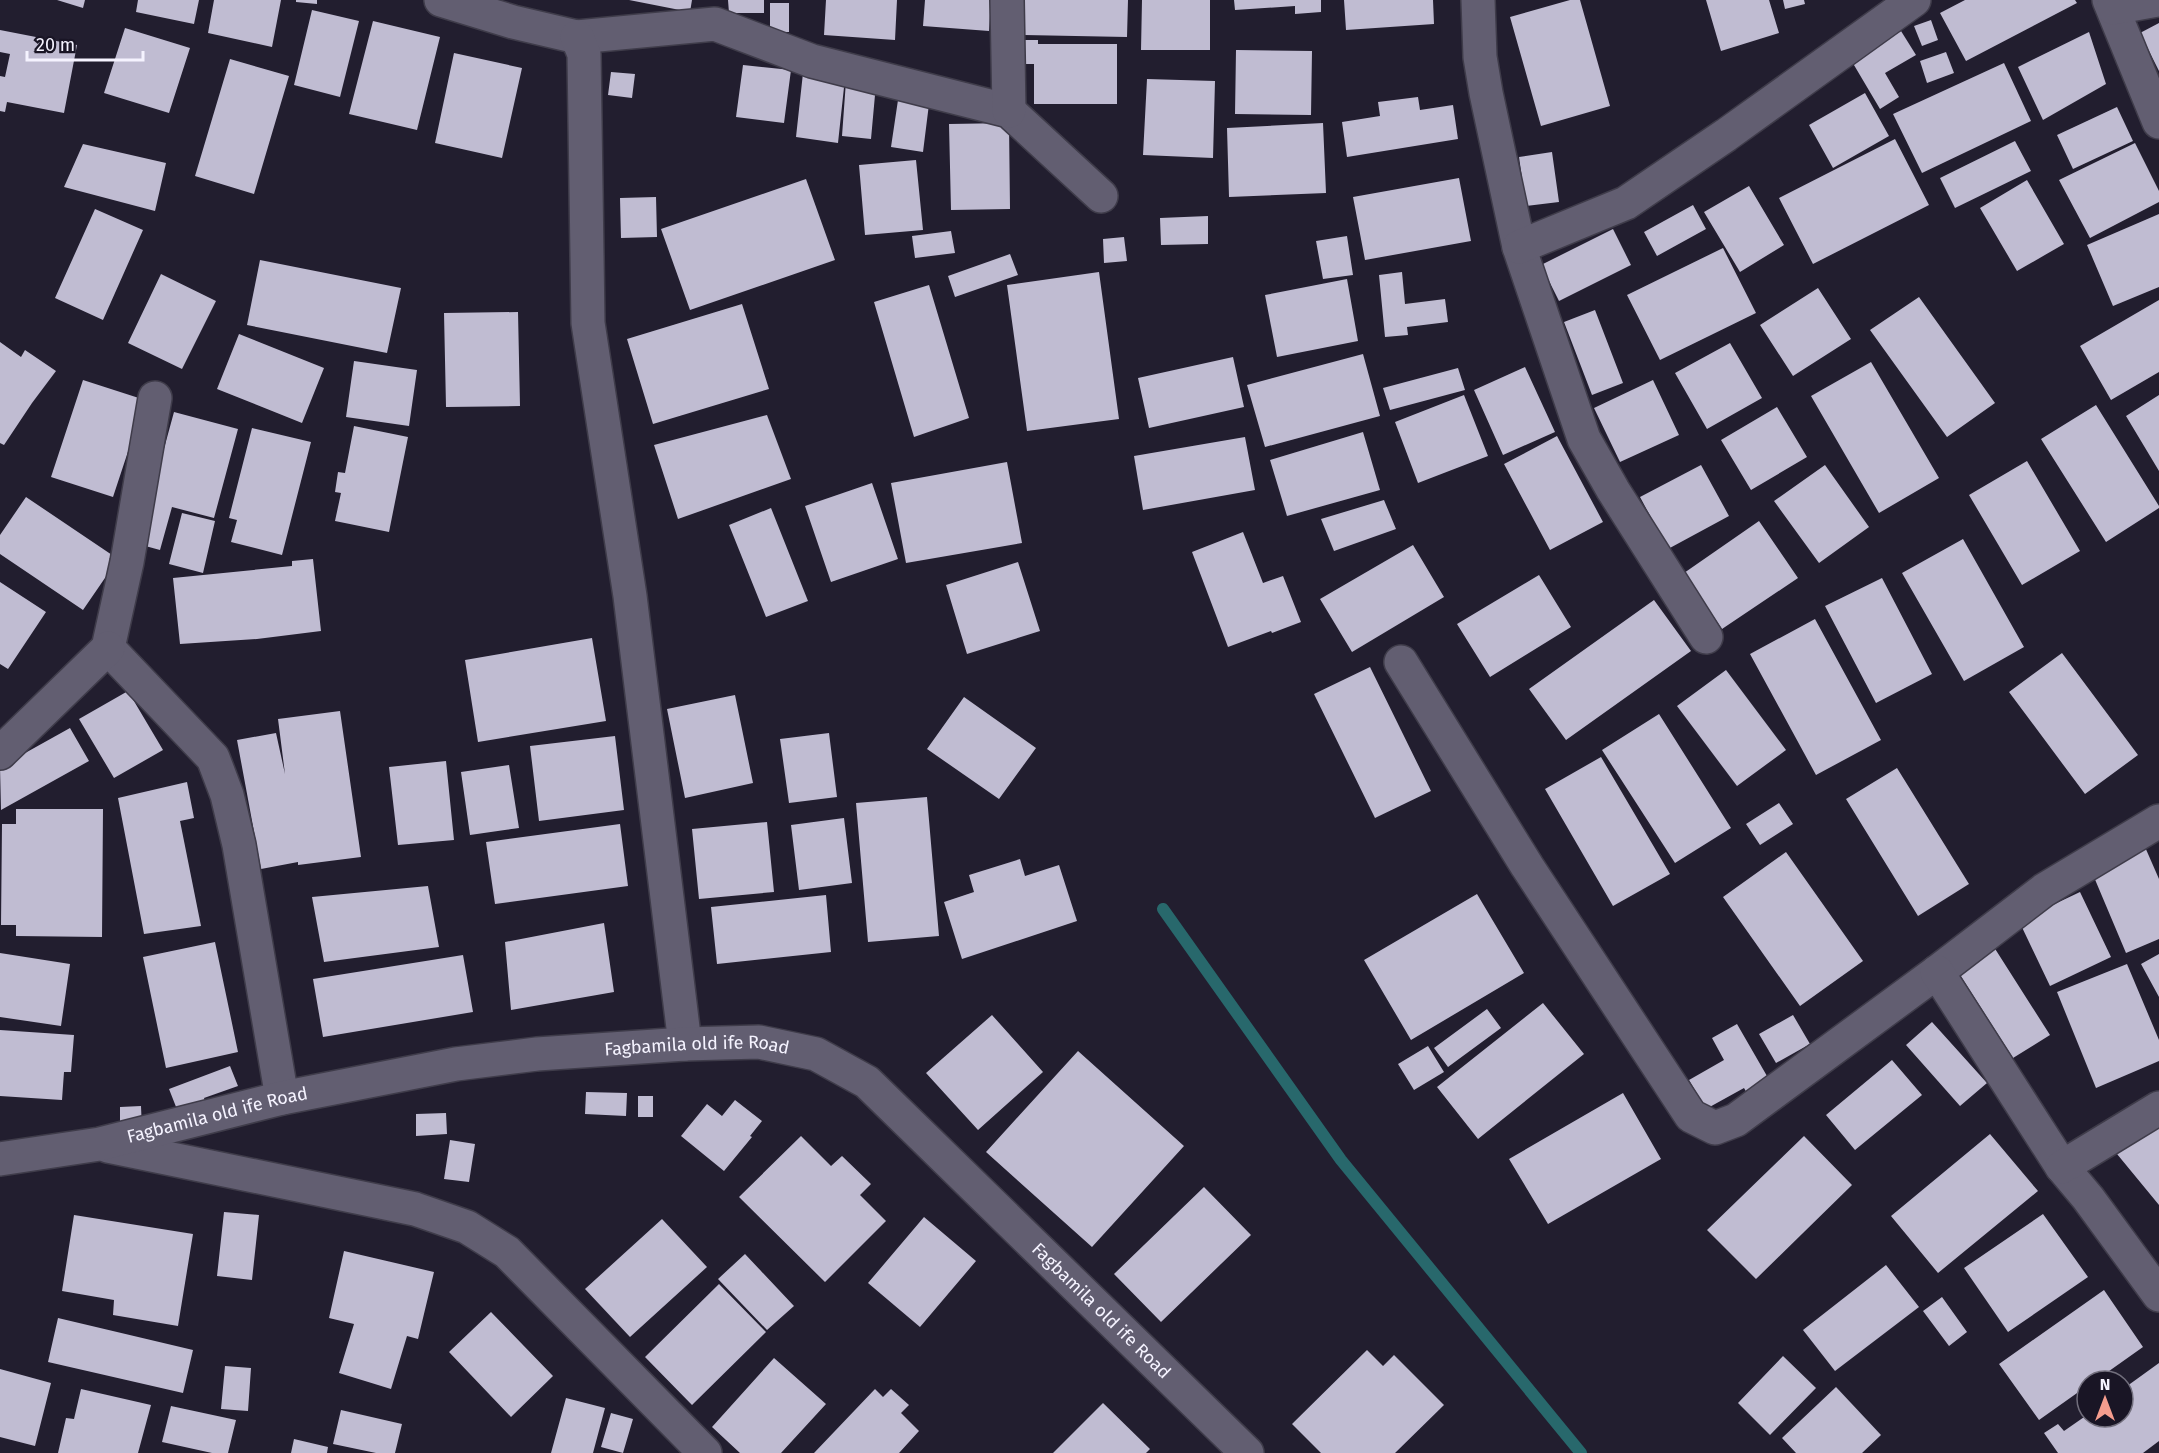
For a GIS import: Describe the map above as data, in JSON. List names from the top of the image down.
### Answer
{
  "streets": {
    "street": ["Fagbamila old ife Road"]
  },
  "scale_bar": "20 m",
  "north": "top"
}
